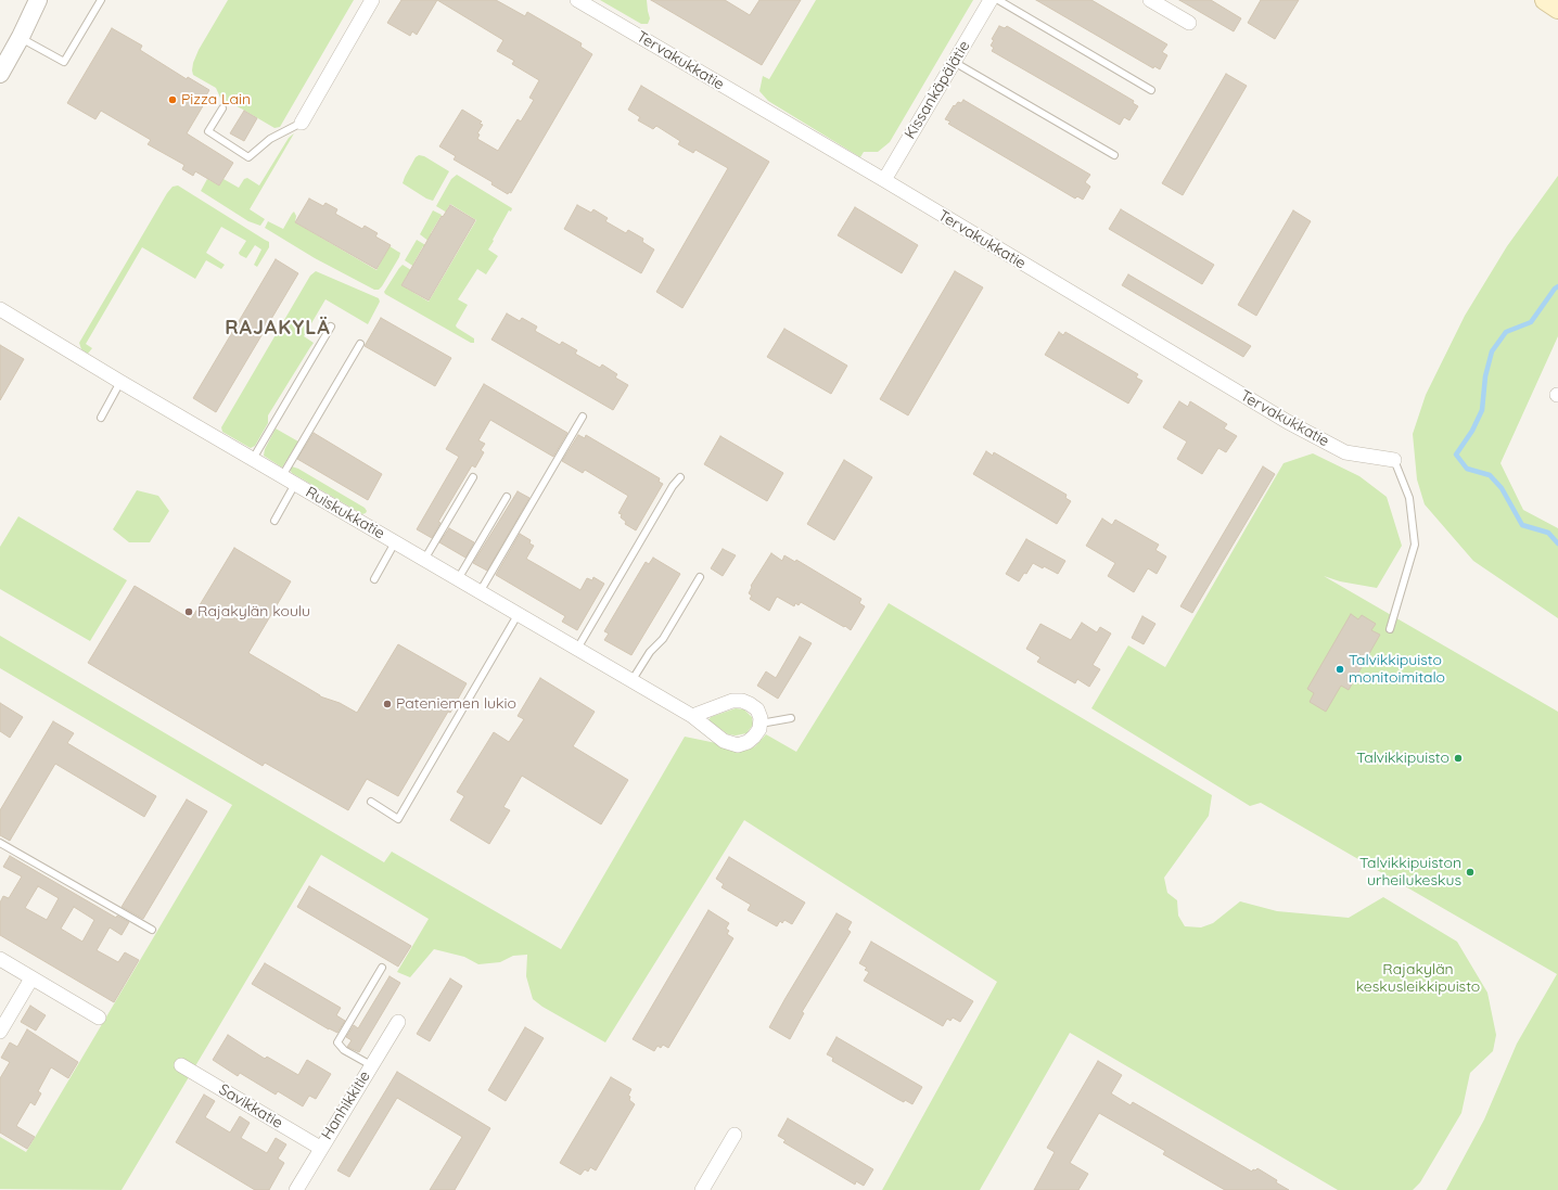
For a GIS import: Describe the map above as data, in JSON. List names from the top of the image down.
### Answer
{
  "streets": {
    "street": [
      "Tervakukkatie",
      "Kissankäpälätie",
      "Ruiskukkatie",
      "Hanhikkitie",
      "Savikkatie"
    ]
  },
  "crossings": [
    ["Tervakukkatie", "Kissankäpälätie"],
    ["Hanhikkitie", "Savikkatie"]
  ],
  "districts": ["RAJAKYLÄ"],
  "parks": ["Rajakylän keskusleikkipuisto"],
  "places": [
    "Pizza Lain",
    "Rajakylän koulu",
    "Talvikkipuisto monitoimitalo",
    "Pateniemen lukio",
    "Talvikkipuisto",
    "Talvikkipuiston urheilukeskus"
  ]
}
